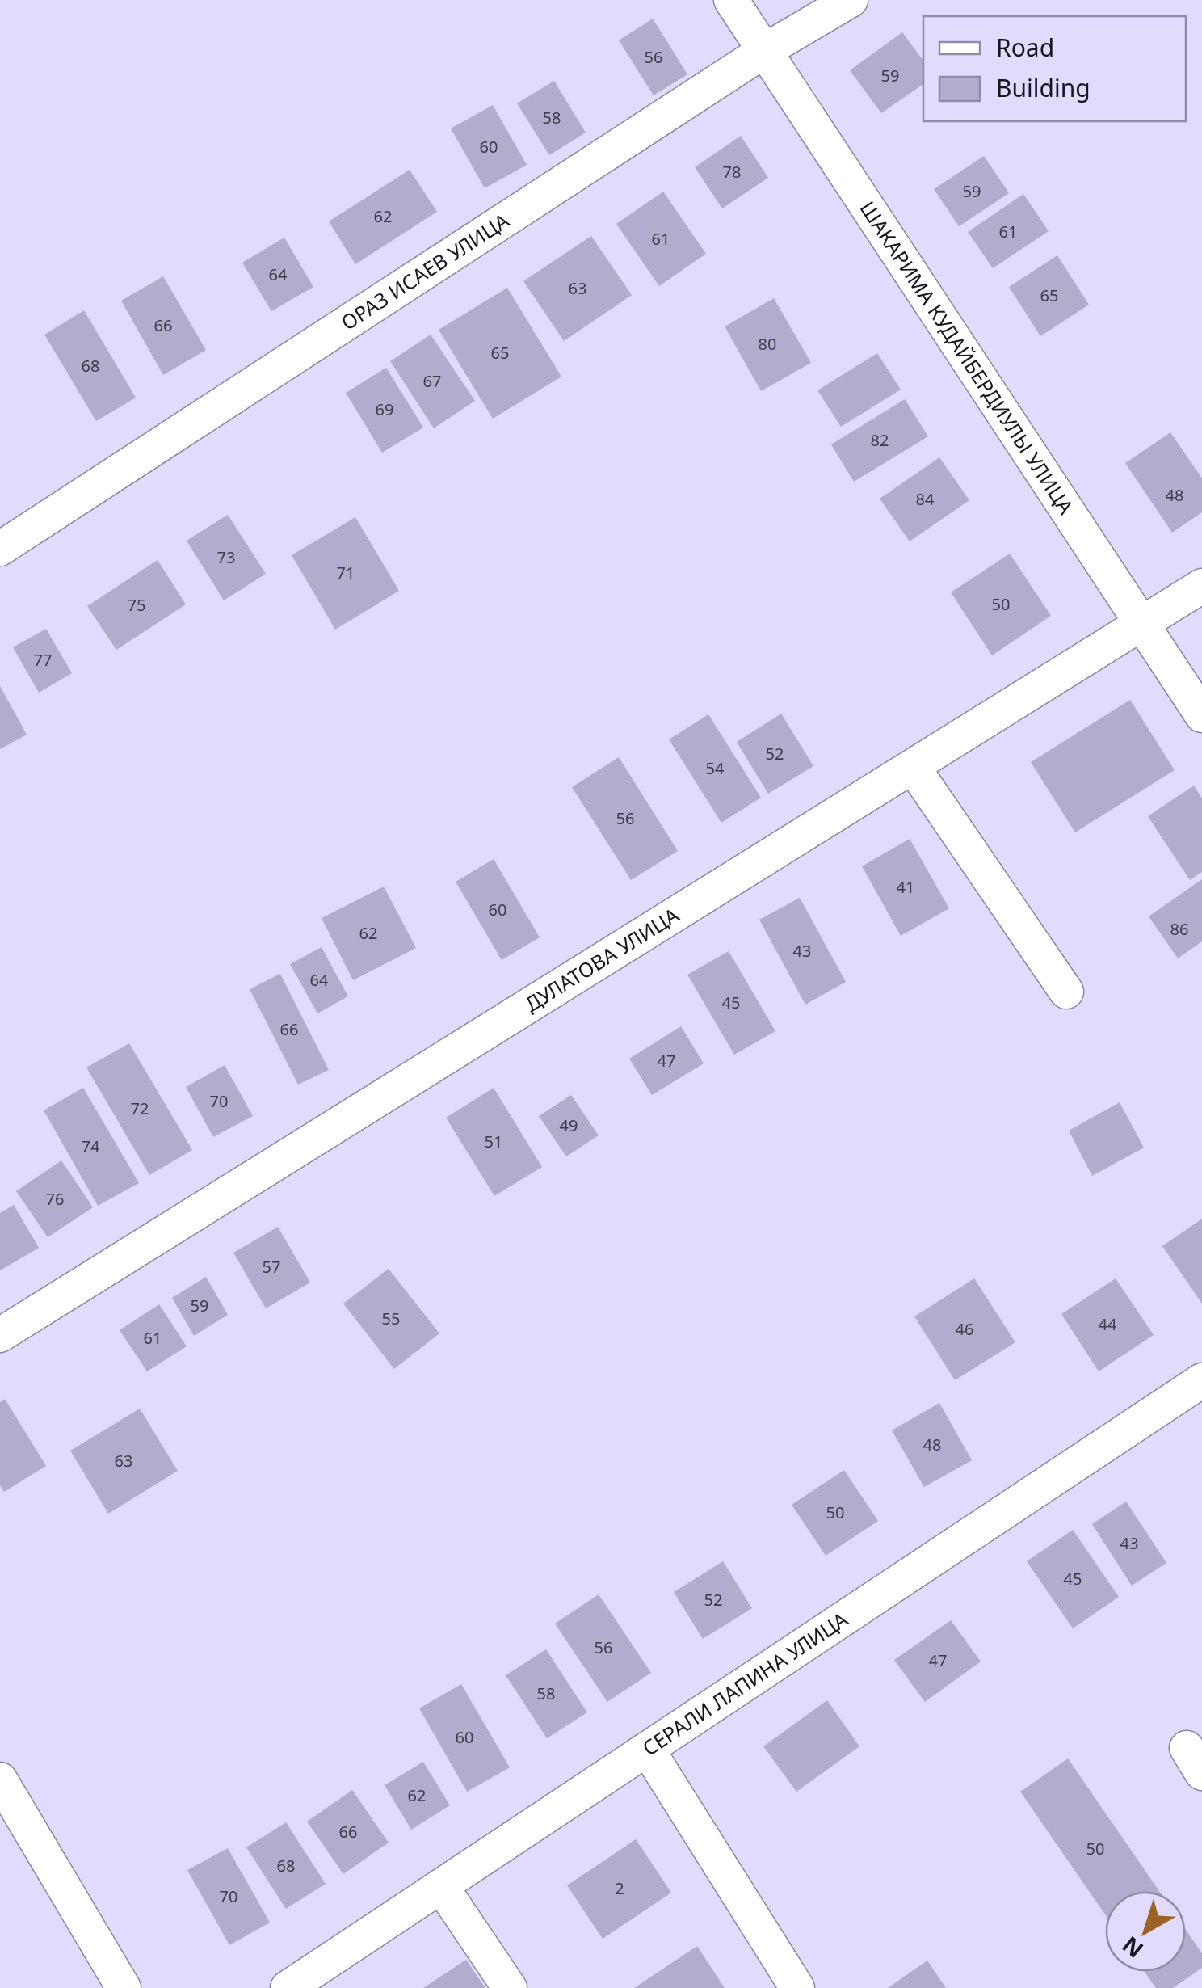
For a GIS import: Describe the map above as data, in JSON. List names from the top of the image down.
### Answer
{
  "streets": {
    "street": [
      "ОРАЗ ИСАЕВ УЛИЦА",
      "ШАКАРИМА КУДАЙБЕРДИУЛЫ УЛИЦА",
      "ДУЛАТОВА УЛИЦА",
      "СЕРАЛИ ЛАПИНА УЛИЦА"
    ]
  },
  "crossings": [
    ["ОРАЗ ИСАЕВ УЛИЦА", "ШАКАРИМА КУДАЙБЕРДИУЛЫ УЛИЦА"],
    ["ШАКАРИМА КУДАЙБЕРДИУЛЫ УЛИЦА", "ДУЛАТОВА УЛИЦА"]
  ],
  "house_numbers": [
    "56",
    "59",
    "58",
    "60",
    "78",
    "59",
    "62",
    "61",
    "61",
    "64",
    "63",
    "65",
    "66",
    "80",
    "65",
    "68",
    "67",
    "69",
    "82",
    "48",
    "84",
    "73",
    "71",
    "50",
    "75",
    "77",
    "52",
    "54",
    "56",
    "41",
    "60",
    "86",
    "62",
    "43",
    "64",
    "45",
    "66",
    "47",
    "70",
    "72",
    "49",
    "51",
    "74",
    "76",
    "57",
    "59",
    "55",
    "44",
    "46",
    "61",
    "48",
    "63",
    "50",
    "43",
    "45",
    "52",
    "56",
    "47",
    "58",
    "60",
    "62",
    "66",
    "50",
    "68",
    "2",
    "70"
  ],
  "legend": ["Road", "Building"],
  "north": "bottom left"
}
